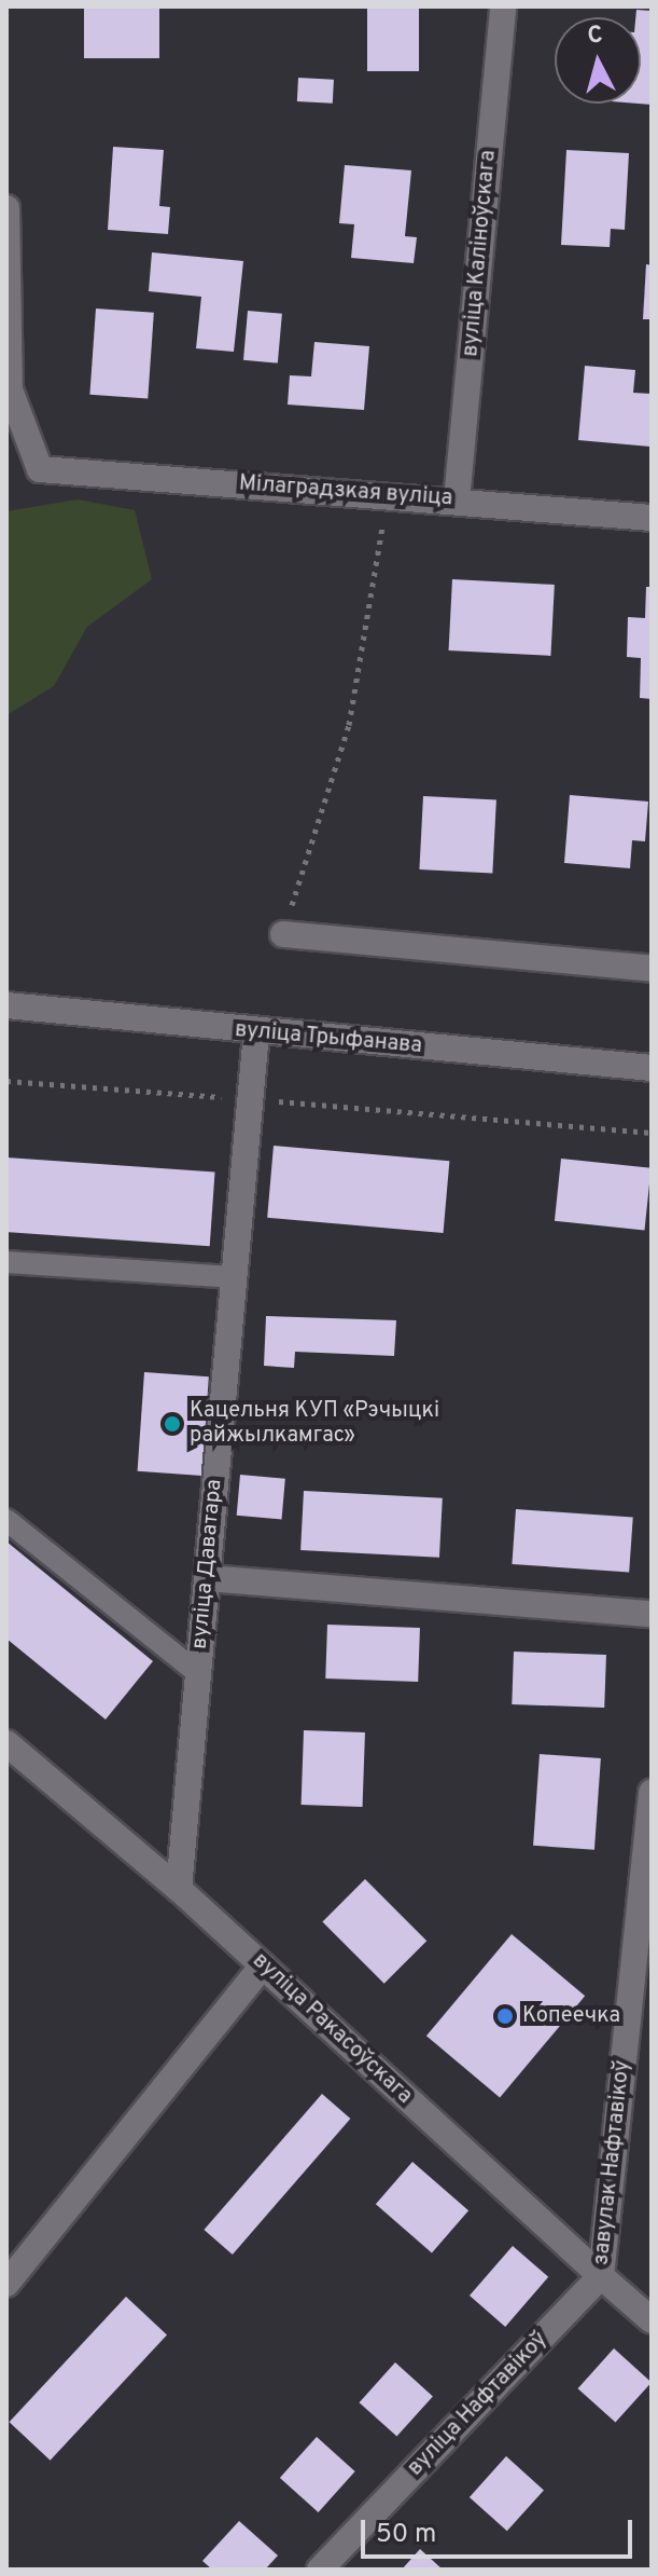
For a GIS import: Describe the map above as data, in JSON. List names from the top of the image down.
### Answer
{
  "streets": {
    "street": [
      "вуліца Каліноўскага",
      "Мілаградзкая вуліца",
      "вуліца Трыфанава",
      "вуліца Даватара",
      "вуліца Ракасоўскага",
      "завулак Нафтавікоў",
      "вуліца Нафтавікоў"
    ]
  },
  "crossings": [
    ["вуліца Каліноўскага", "Мілаградзкая вуліца"],
    ["вуліца Трыфанава", "вуліца Даватара"],
    ["вуліца Даватара", "вуліца Ракасоўскага"],
    ["вуліца Ракасоўскага", "завулак Нафтавікоў"],
    ["вуліца Ракасоўскага", "вуліца Нафтавікоў"],
    ["завулак Нафтавікоў", "вуліца Нафтавікоў"]
  ],
  "places": ["Кацельня КУП «Рэчыцкі райжылкамгас»", "Копеечка"],
  "scale_bar": "50 m",
  "north": "top"
}
